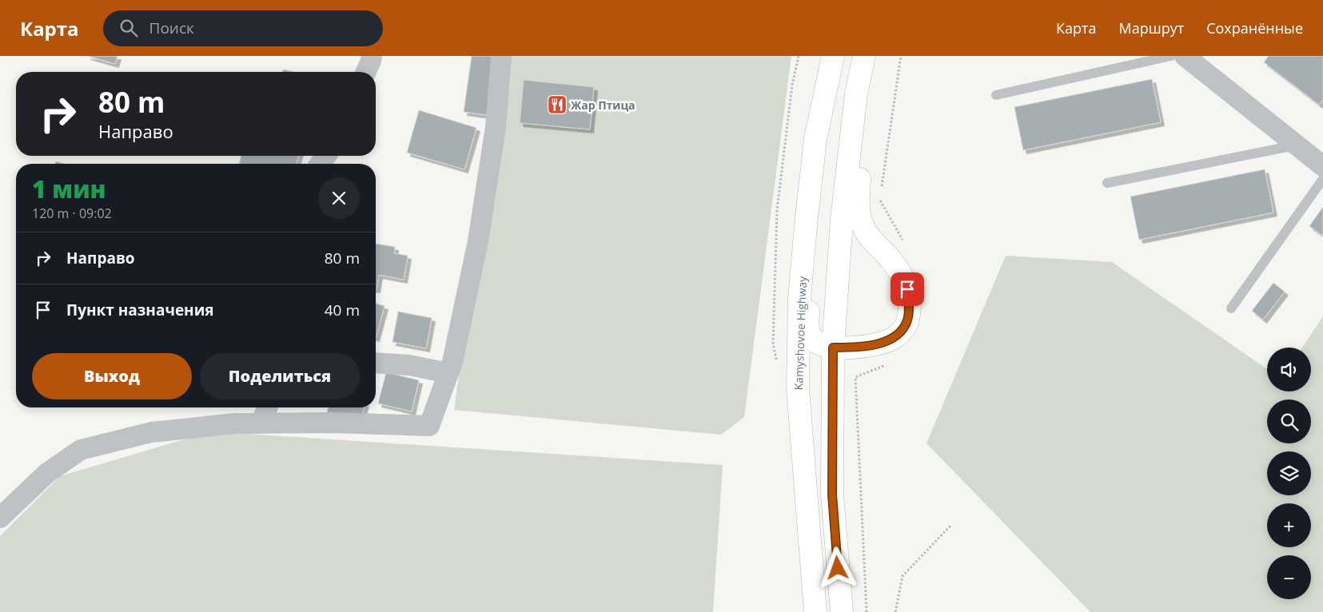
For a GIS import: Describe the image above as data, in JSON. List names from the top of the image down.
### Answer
{
  "streets": {
    "main road": ["Kamyshovoe Highway"]
  },
  "places": {
    "restaurant": ["Жар Птица"]
  },
  "page": {
    "header": "Карта",
    "search": "Поиск",
    "nav": ["Карта", "Маршрут", "Сохранённые"],
    "turn": ["80 m", "Направо"],
    "heading": ["1 мин", "120 m · 09:02"],
    "list": [
      {
        "name": "Направо",
        "value": "80 m"
      },
      {
        "name": "Пункт назначения",
        "value": "40 m"
      }
    ],
    "buttons": ["Выход", "Поделиться"],
    "map_buttons": ["+", "−"]
  }
}
